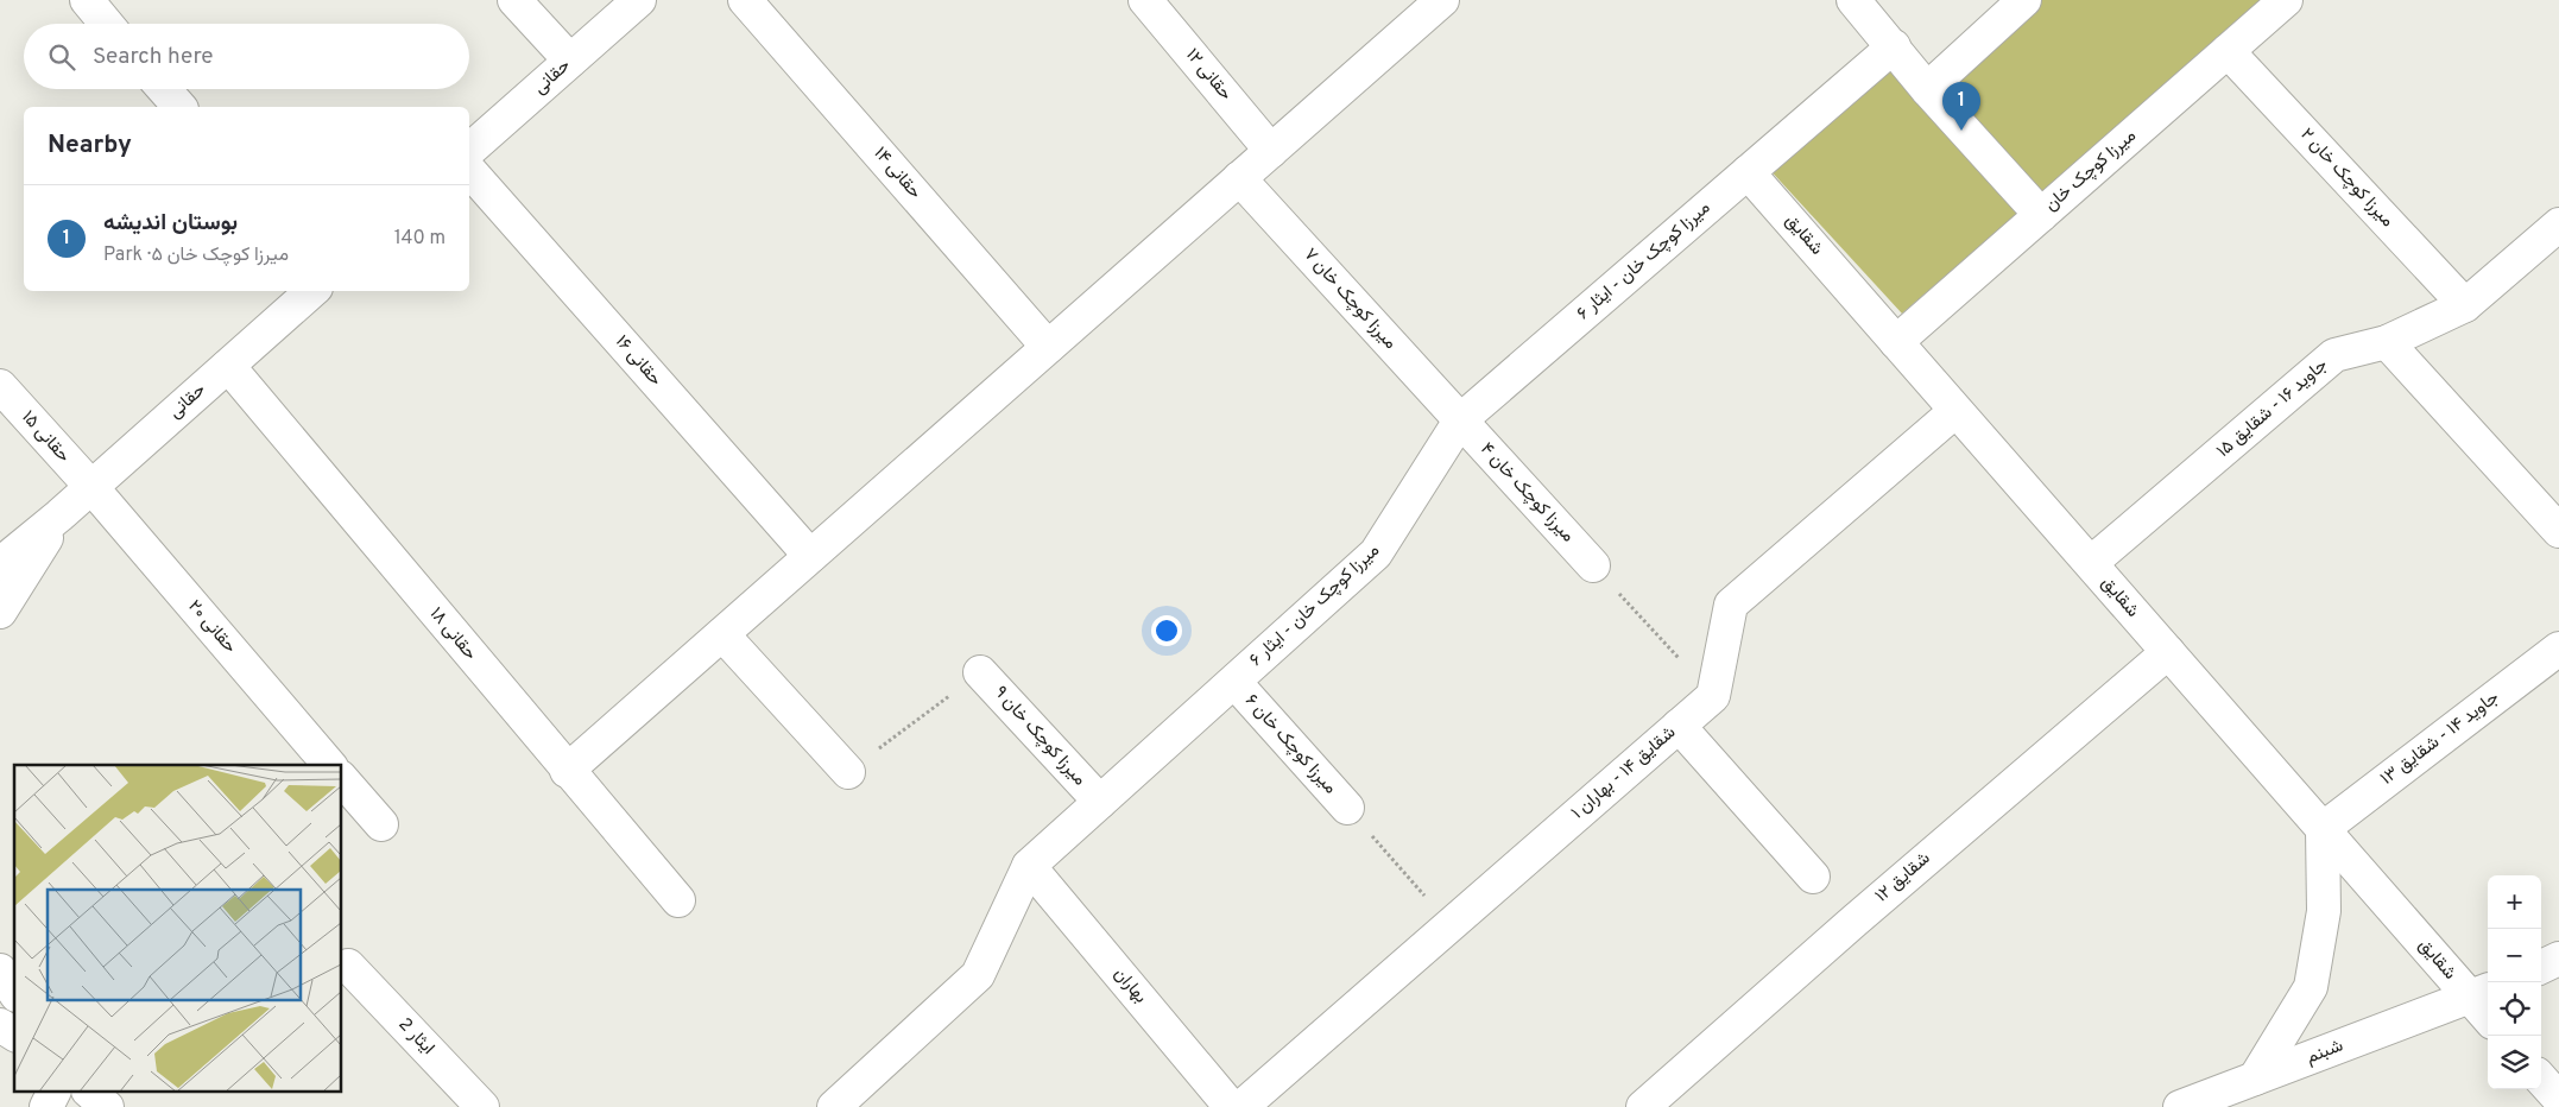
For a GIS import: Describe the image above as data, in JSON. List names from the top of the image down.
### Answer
{
  "streets": {
    "street": [
      "حقانی ۱۲",
      "حقانی",
      "میرزا کوچک خان",
      "حقانی ۱۴",
      "میرزا کوچک خان ۲",
      "شقایق",
      "میرزا کوچک خان - ایثار ۶",
      "میرزا کوچک خان ۷",
      "حقانی ۱۶",
      "جاوید ۱۶ - شقایق ۱۵",
      "حقانی ۱۵",
      "میرزا کوچک خان ۴",
      "حقانی ۲۰",
      "حقانی ۱۸",
      "میرزا کوچک خان ۹",
      "جاوید ۱۴ - شقایق ۱۳",
      "میرزا کوچک خان ۶",
      "شقایق ۱۴ - بهاران ۱",
      "شقایق ۱۲",
      "بهاران",
      "ایثار 2",
      "شبنم"
    ]
  },
  "crossings": [
    ["حقانی", "حقانی ۱۵"],
    ["حقانی", "حقانی ۲۰"],
    ["حقانی", "حقانی ۱۸"],
    ["میرزا کوچک خان", "میرزا کوچک خان ۲"],
    ["میرزا کوچک خان", "شقایق"],
    ["میرزا کوچک خان ۲", "جاوید ۱۶ - شقایق ۱۵"],
    ["شقایق", "میرزا کوچک خان - ایثار ۶"],
    ["شقایق", "جاوید ۱۶ - شقایق ۱۵"],
    ["شقایق", "جاوید ۱۴ - شقایق ۱۳"],
    ["شقایق", "شقایق ۱۲"],
    ["شقایق", "شبنم"],
    ["میرزا کوچک خان - ایثار ۶", "میرزا کوچک خان ۷"],
    ["میرزا کوچک خان - ایثار ۶", "میرزا کوچک خان ۴"],
    ["میرزا کوچک خان - ایثار ۶", "میرزا کوچک خان ۹"],
    ["میرزا کوچک خان - ایثار ۶", "میرزا کوچک خان ۶"],
    ["میرزا کوچک خان - ایثار ۶", "بهاران"],
    ["میرزا کوچک خان ۷", "میرزا کوچک خان ۴"],
    ["حقانی ۱۵", "حقانی ۲۰"]
  ],
  "page": {
    "search": "Search here",
    "pins": "1",
    "heading": "Nearby",
    "list": [
      {
        "mark": "1",
        "name": "بوستان اندیشه",
        "note": "Park · میرزا کوچک خان ۵",
        "value": "140 m"
      }
    ],
    "map_buttons": ["+", "−"]
  }
}
